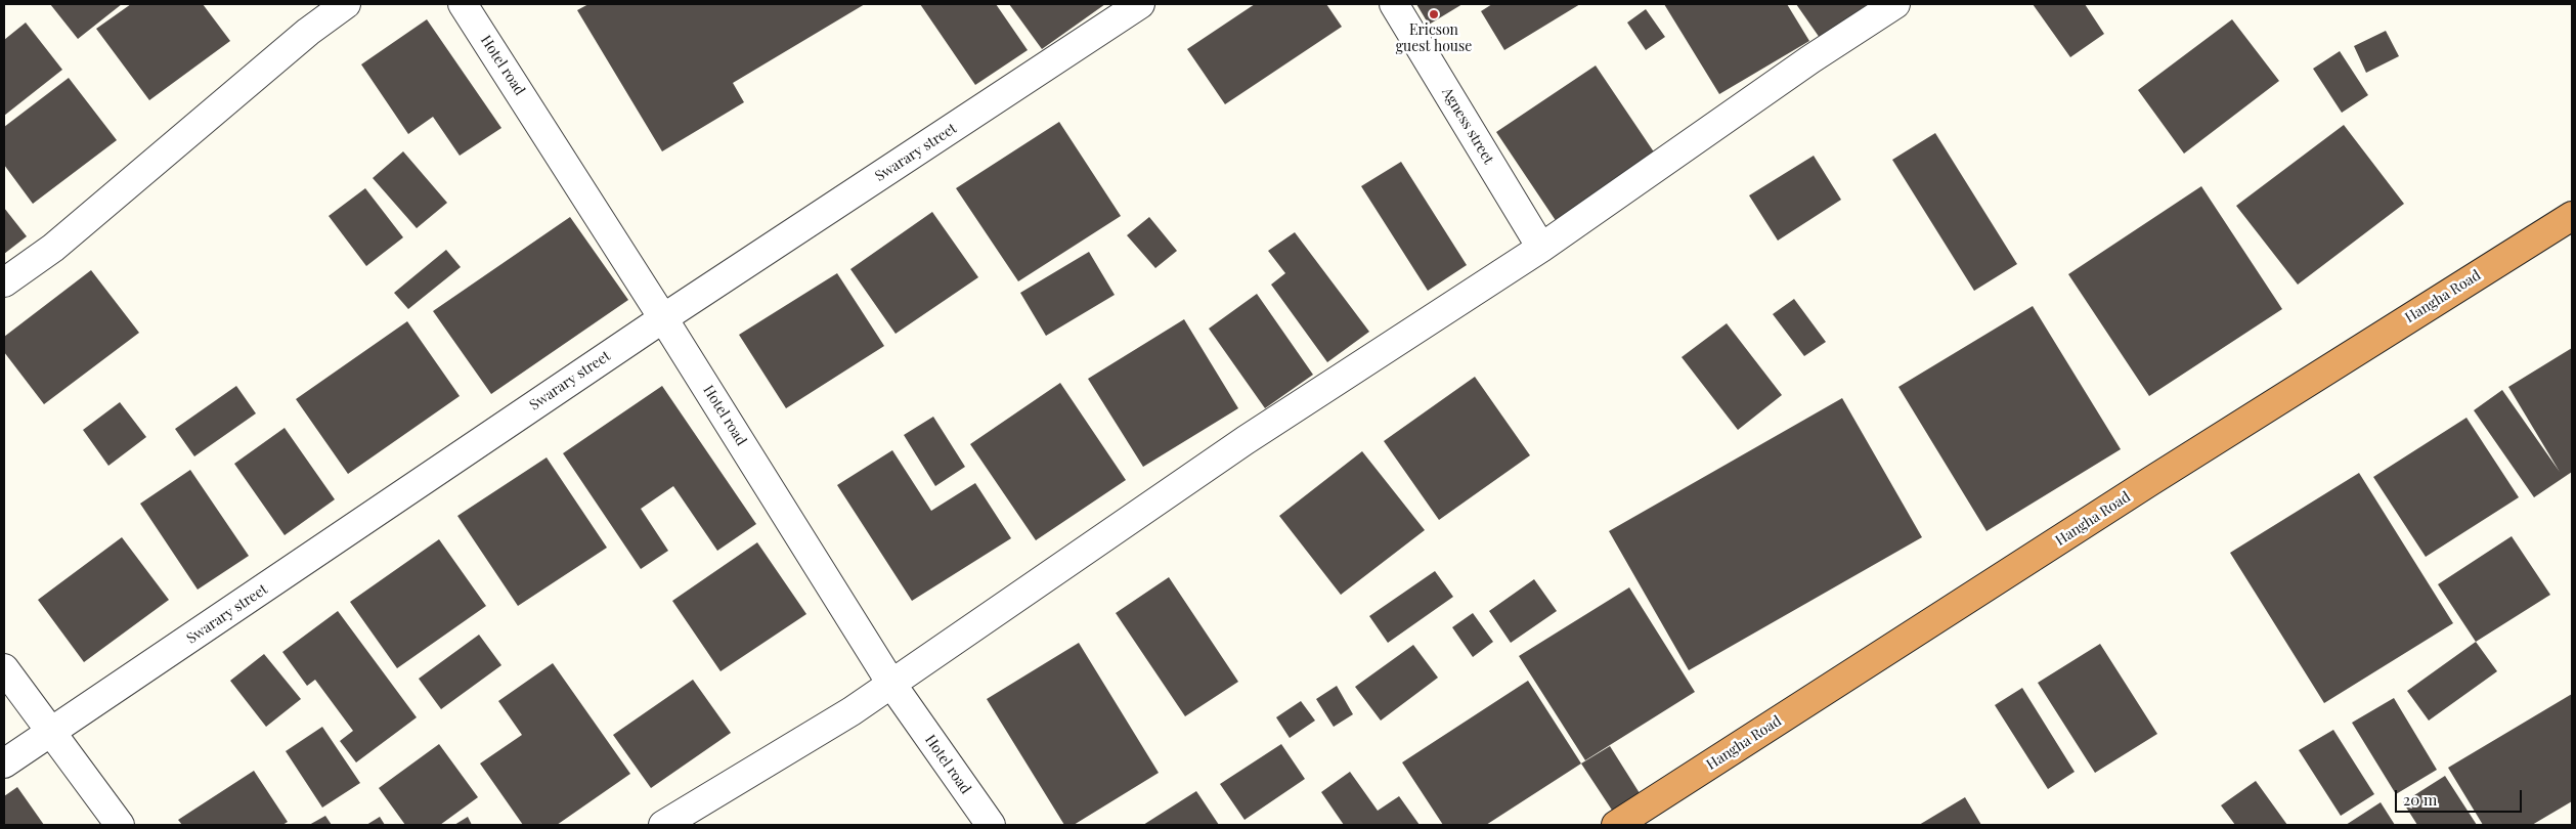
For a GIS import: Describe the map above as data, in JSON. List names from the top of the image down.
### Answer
{
  "streets": {
    "highway": ["Hangha Road"],
    "street": ["Hotel road", "Agness street", "Swarary street"]
  },
  "crossings": [
    ["Hotel road", "Swarary street"]
  ],
  "places": ["Ericson guest house"],
  "scale_bar": "20 m"
}
